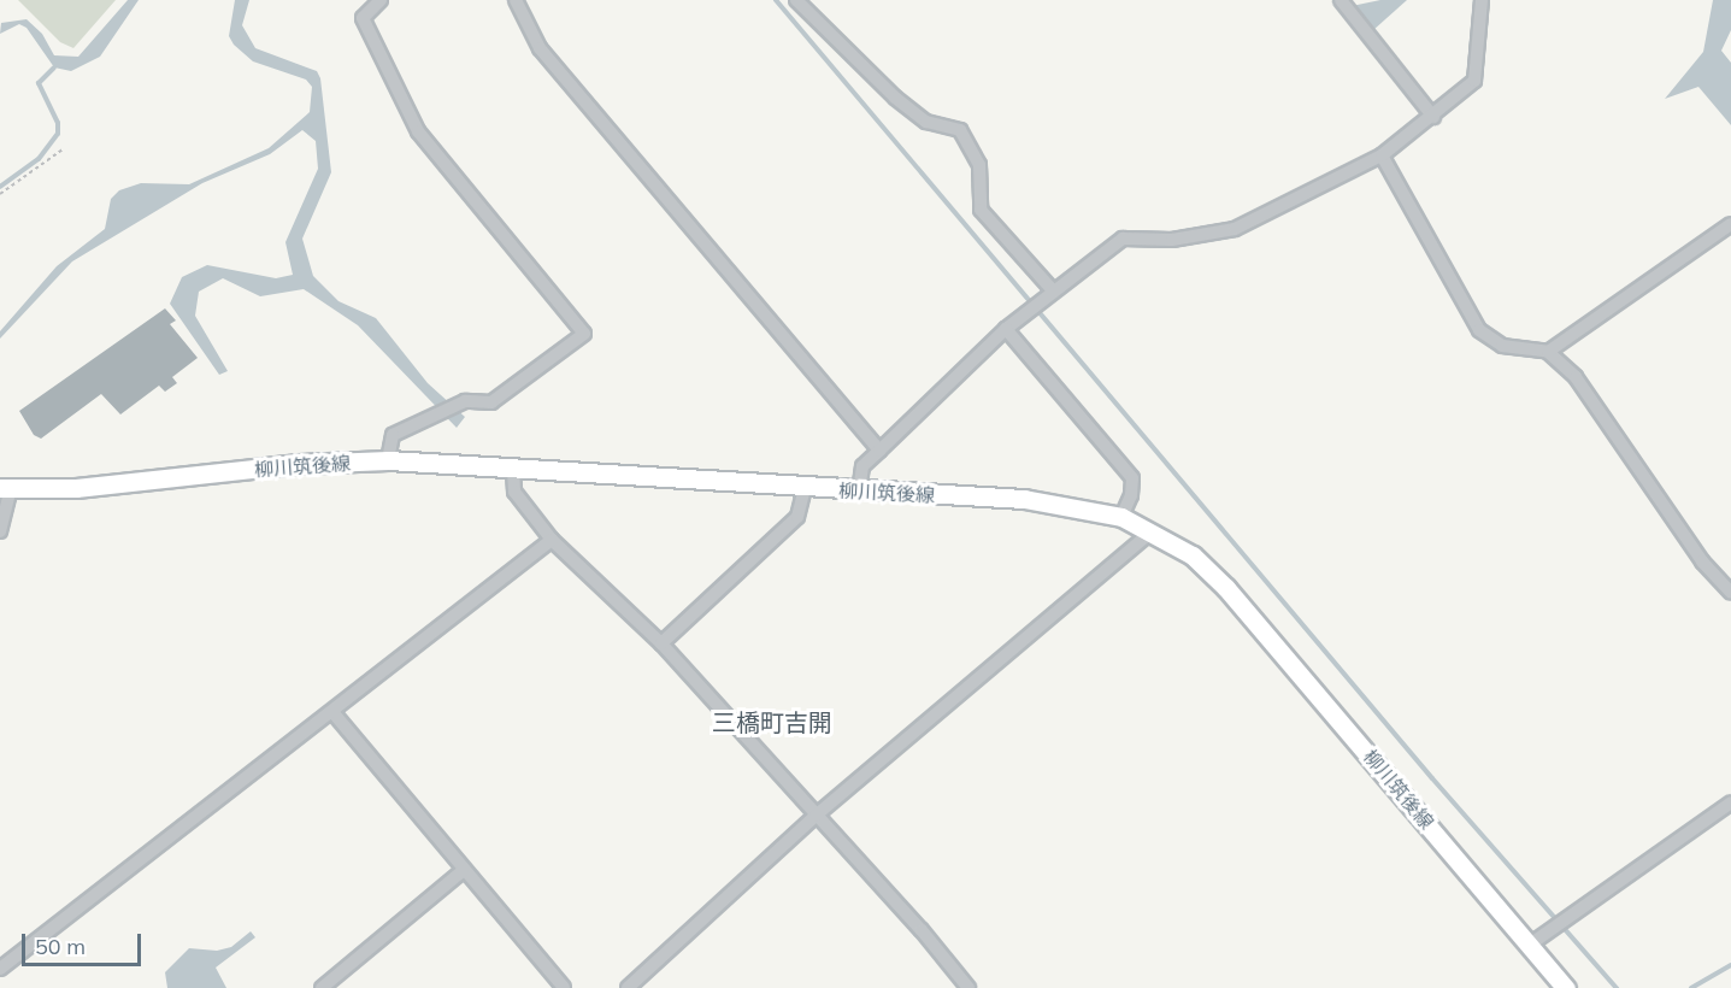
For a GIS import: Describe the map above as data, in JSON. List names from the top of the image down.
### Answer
{
  "streets": {
    "main road": ["柳川筑後線"]
  },
  "districts": ["三橋町吉開"],
  "scale_bar": "50 m"
}
